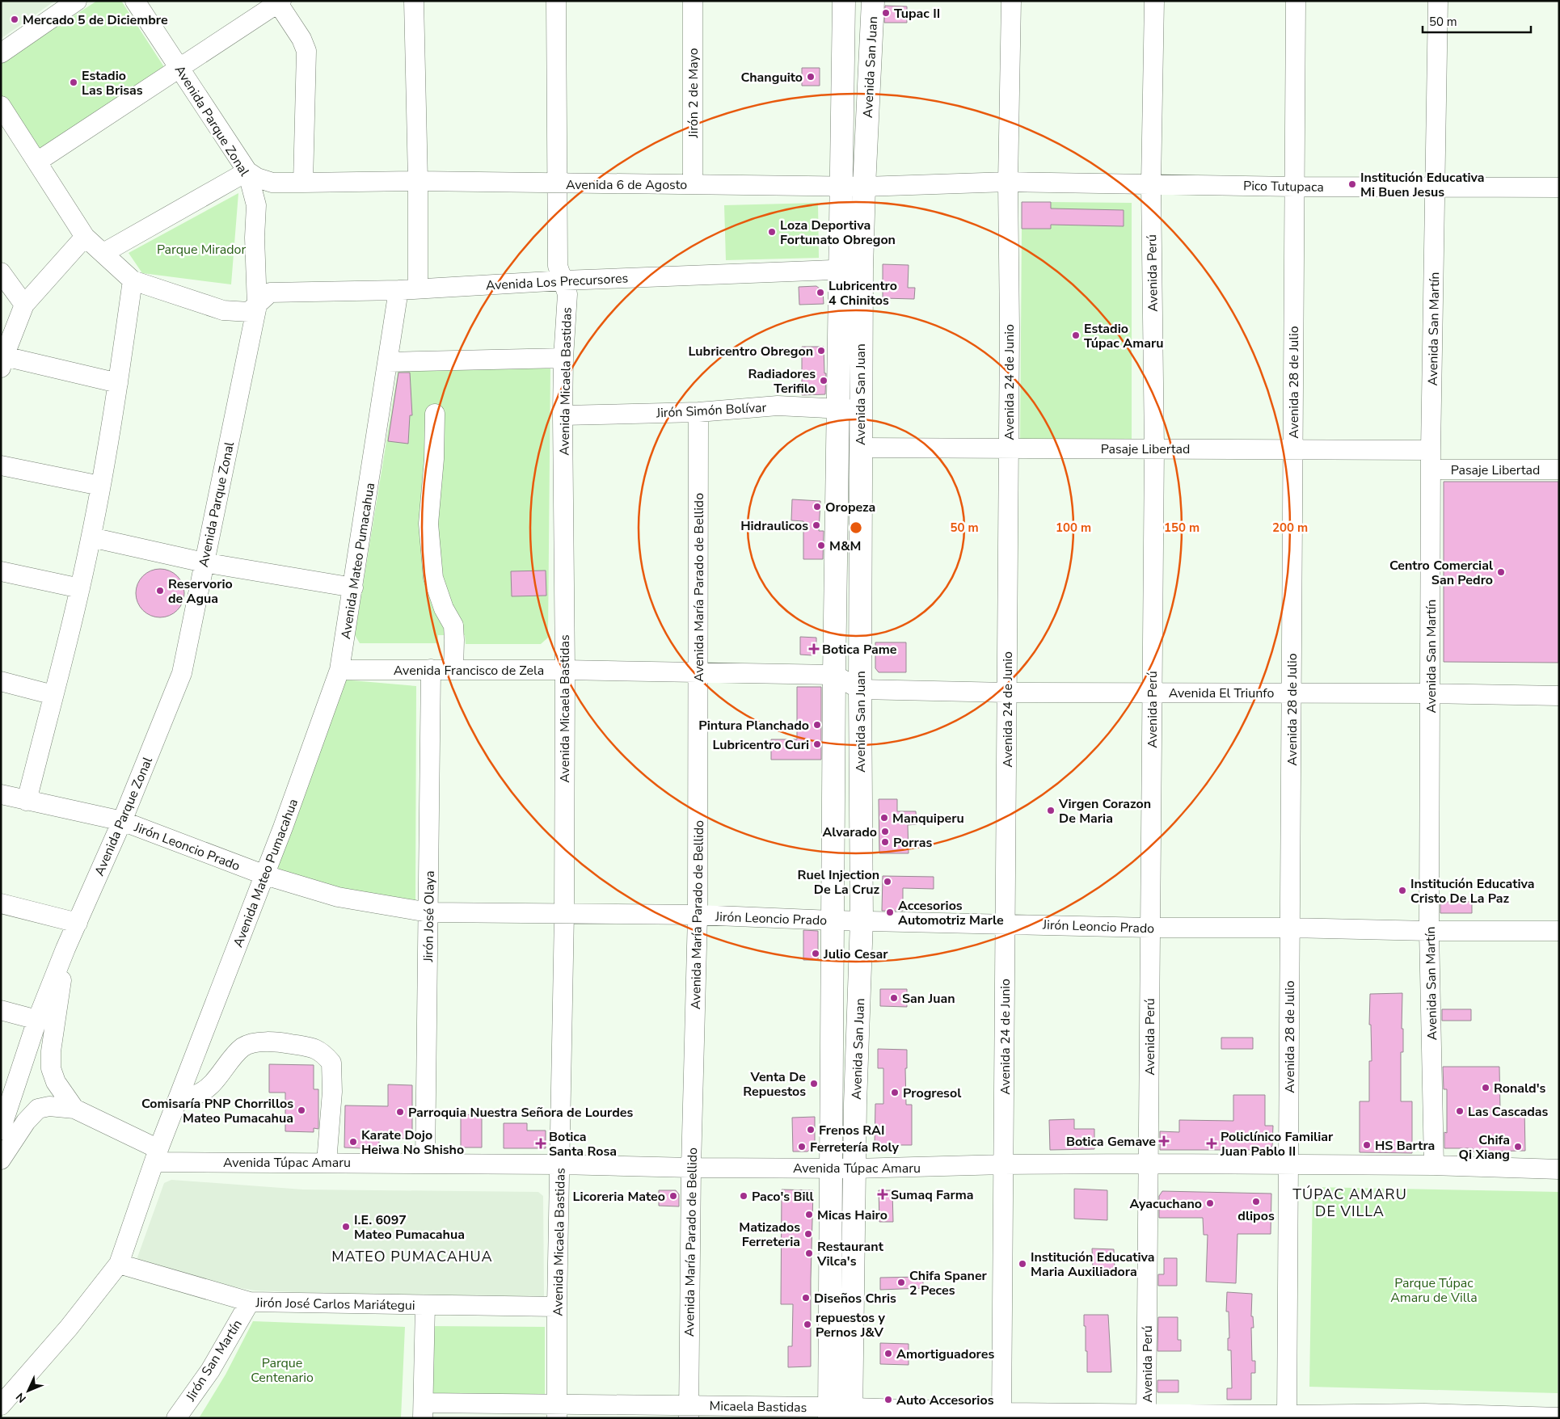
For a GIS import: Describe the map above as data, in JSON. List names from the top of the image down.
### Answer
{
  "streets": {
    "main road": ["Avenida San Juan"],
    "street": [
      "Jirón 2 de Mayo",
      "Avenida Parque Zonal",
      "Avenida 6 de Agosto",
      "Pico Tutupaca",
      "Avenida Perú",
      "Avenida Los Precursores",
      "Avenida San Martín",
      "Avenida Micaela Bastidas",
      "Avenida 24 de Junio",
      "Avenida 28 de Julio",
      "Jirón Simón Bolívar",
      "Pasaje Libertad",
      "Avenida Mateo Pumacahua",
      "Avenida María Parado de Bellido",
      "Avenida Francisco de Zela",
      "Avenida El Triunfo",
      "Jirón Leoncio Prado",
      "Jirón José Olaya",
      "Avenida Túpac Amaru",
      "Jirón José Carlos Mariátegui",
      "Jirón San Martín",
      "Micaela Bastidas"
    ]
  },
  "crossings": [
    ["Avenida San Juan", "Avenida 6 de Agosto"],
    ["Avenida San Juan", "Avenida Los Precursores"],
    ["Avenida San Juan", "Jirón Simón Bolívar"],
    ["Avenida San Juan", "Pasaje Libertad"],
    ["Avenida San Juan", "Avenida Francisco de Zela"],
    ["Avenida San Juan", "Avenida El Triunfo"],
    ["Avenida San Juan", "Jirón Leoncio Prado"],
    ["Avenida San Juan", "Avenida Túpac Amaru"],
    ["Avenida San Juan", "Micaela Bastidas"],
    ["Jirón 2 de Mayo", "Avenida 6 de Agosto"],
    ["Avenida Parque Zonal", "Avenida 6 de Agosto"],
    ["Avenida Parque Zonal", "Avenida Los Precursores"],
    ["Avenida Parque Zonal", "Jirón Leoncio Prado"],
    ["Avenida 6 de Agosto", "Pico Tutupaca"],
    ["Avenida 6 de Agosto", "Avenida Micaela Bastidas"],
    ["Avenida 6 de Agosto", "Avenida 24 de Junio"],
    ["Pico Tutupaca", "Avenida Perú"],
    ["Pico Tutupaca", "Avenida San Martín"],
    ["Pico Tutupaca", "Avenida 24 de Junio"],
    ["Pico Tutupaca", "Avenida 28 de Julio"],
    ["Avenida Perú", "Pasaje Libertad"],
    ["Avenida Perú", "Avenida El Triunfo"],
    ["Avenida Perú", "Jirón Leoncio Prado"],
    ["Avenida Perú", "Avenida Túpac Amaru"],
    ["Avenida Perú", "Micaela Bastidas"],
    ["Avenida Los Precursores", "Avenida Micaela Bastidas"],
    ["Avenida Los Precursores", "Avenida Mateo Pumacahua"],
    ["Avenida San Martín", "Pasaje Libertad"],
    ["Avenida San Martín", "Avenida El Triunfo"],
    ["Avenida San Martín", "Jirón Leoncio Prado"],
    ["Avenida San Martín", "Avenida Túpac Amaru"],
    ["Avenida Micaela Bastidas", "Jirón Simón Bolívar"],
    ["Avenida Micaela Bastidas", "Avenida Francisco de Zela"],
    ["Avenida Micaela Bastidas", "Jirón Leoncio Prado"],
    ["Avenida Micaela Bastidas", "Avenida Túpac Amaru"],
    ["Avenida Micaela Bastidas", "Jirón José Carlos Mariátegui"],
    ["Avenida Micaela Bastidas", "Micaela Bastidas"],
    ["Avenida 24 de Junio", "Pasaje Libertad"],
    ["Avenida 24 de Junio", "Avenida El Triunfo"],
    ["Avenida 24 de Junio", "Jirón Leoncio Prado"],
    ["Avenida 24 de Junio", "Avenida Túpac Amaru"],
    ["Avenida 24 de Junio", "Micaela Bastidas"],
    ["Avenida 28 de Julio", "Pasaje Libertad"],
    ["Avenida 28 de Julio", "Avenida El Triunfo"],
    ["Avenida 28 de Julio", "Jirón Leoncio Prado"],
    ["Avenida 28 de Julio", "Avenida Túpac Amaru"],
    ["Avenida 28 de Julio", "Micaela Bastidas"],
    ["Jirón Simón Bolívar", "Avenida María Parado de Bellido"],
    ["Avenida Mateo Pumacahua", "Avenida Francisco de Zela"],
    ["Avenida Mateo Pumacahua", "Jirón Leoncio Prado"],
    ["Avenida Mateo Pumacahua", "Avenida Túpac Amaru"],
    ["Avenida Mateo Pumacahua", "Jirón José Carlos Mariátegui"],
    ["Avenida María Parado de Bellido", "Avenida Francisco de Zela"],
    ["Avenida María Parado de Bellido", "Jirón Leoncio Prado"],
    ["Avenida María Parado de Bellido", "Avenida Túpac Amaru"],
    ["Avenida María Parado de Bellido", "Micaela Bastidas"],
    ["Avenida Francisco de Zela", "Avenida El Triunfo"],
    ["Avenida Francisco de Zela", "Jirón José Olaya"],
    ["Jirón Leoncio Prado", "Jirón José Olaya"],
    ["Jirón José Olaya", "Avenida Túpac Amaru"],
    ["Jirón José Carlos Mariátegui", "Jirón San Martín"]
  ],
  "districts": ["TÚPAC AMARU DE VILLA", "MATEO PUMACAHUA"],
  "parks": ["Parque Mirador", "Parque Túpac Amaru de Villa", "Parque Centenario"],
  "places": {
    "other": [
      "Tupac II",
      "Mercado 5 de Diciembre",
      "Changuito",
      "Estadio Las Brisas",
      "Institución Educativa Mi Buen Jesus",
      "Loza Deportiva Fortunato Obregon",
      "Lubricentro 4 Chinitos",
      "Estadio Túpac Amaru",
      "Lubricentro Obregon",
      "Radiadores Terifilo",
      "Oropeza",
      "Hidraulicos",
      "M&M",
      "Centro Comercial San Pedro",
      "Reservorio de Agua",
      "Pintura Planchado",
      "Lubricentro Curi",
      "Virgen Corazon De Maria",
      "Manquiperu",
      "Alvarado",
      "Porras",
      "Ruel Injection De La Cruz",
      "Institución Educativa Cristo De La Paz",
      "Accesorios Automotriz Marle",
      "Julio Cesar",
      "San Juan",
      "Venta De Repuestos",
      "Ronald's",
      "Progresol",
      "Comisaría PNP Chorrillos Mateo Pumacahua",
      "Las Cascadas",
      "Parroquia Nuestra Señora de Lourdes",
      "Frenos RAI",
      "Karate Dojo Heiwa No Shisho",
      "HS Bartra",
      "Ferretería Roly",
      "Chifa Qi Xiang",
      "Licoreria Mateo",
      "Paco's Bill",
      "dlipos",
      "Ayacuchano",
      "Micas Hairo",
      "I.E. 6097 Mateo Pumacahua",
      "Matizados Ferreteria",
      "Restaurant Vilca's",
      "Institución Educativa Maria Auxiliadora",
      "Chifa Spaner 2 Peces",
      "Diseños Chris",
      "repuestos y Pernos J&V",
      "Amortiguadores",
      "Auto Accesorios"
    ],
    "health": [
      "Botica Pame",
      "Botica Gemave",
      "Botica Santa Rosa",
      "Policlínico Familiar Juan Pablo II",
      "Sumaq Farma"
    ]
  },
  "scale_bar": "50 m",
  "north": "bottom left",
  "rings": [
    "50 m",
    "100 m",
    "150 m",
    "200 m"
  ]
}
